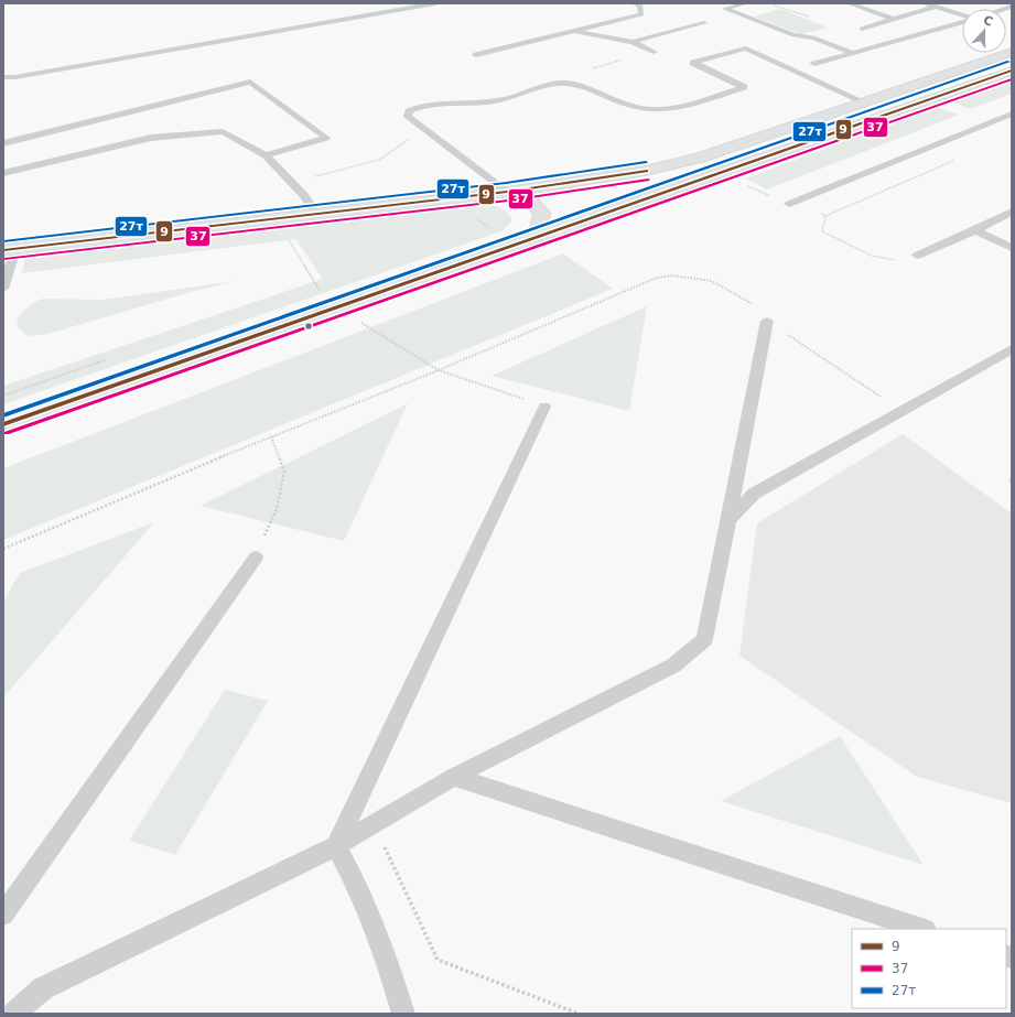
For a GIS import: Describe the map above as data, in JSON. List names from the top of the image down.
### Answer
{
  "lines": ["transit line 27т", "transit line 9", "transit line 37"],
  "legend": ["9", "37", "27т"],
  "north": "top"
}
